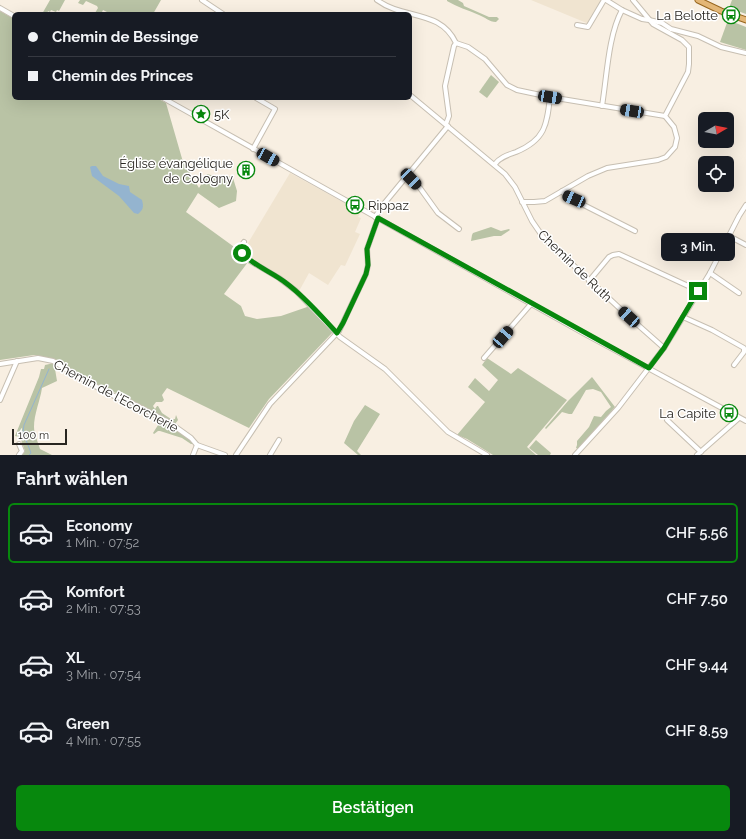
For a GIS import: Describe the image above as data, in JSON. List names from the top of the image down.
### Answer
{
  "streets": {
    "street": ["Chemin de Ruth", "Chemin de l'Ecorcherie"]
  },
  "places": {
    "bus stop": ["La Belotte", "Rippaz", "La Capite"],
    "place": ["5K"],
    "building": ["Église évangélique de Cologny"]
  },
  "scale_bar": "100 m",
  "north": "right",
  "page": {
    "banner": ["Chemin de Bessinge", "Chemin des Princes"],
    "bubble": "3 Min.",
    "scale": "100 m",
    "heading": "Fahrt wählen",
    "list": [
      {
        "name": "Economy",
        "note": "1 Min. · 07:52",
        "value": "CHF 5.56"
      },
      {
        "name": "Komfort",
        "note": "2 Min. · 07:53",
        "value": "CHF 7.50"
      },
      {
        "name": "XL",
        "note": "3 Min. · 07:54",
        "value": "CHF 9.44"
      },
      {
        "name": "Green",
        "note": "4 Min. · 07:55",
        "value": "CHF 8.59"
      }
    ],
    "buttons": "Bestätigen"
  }
}
